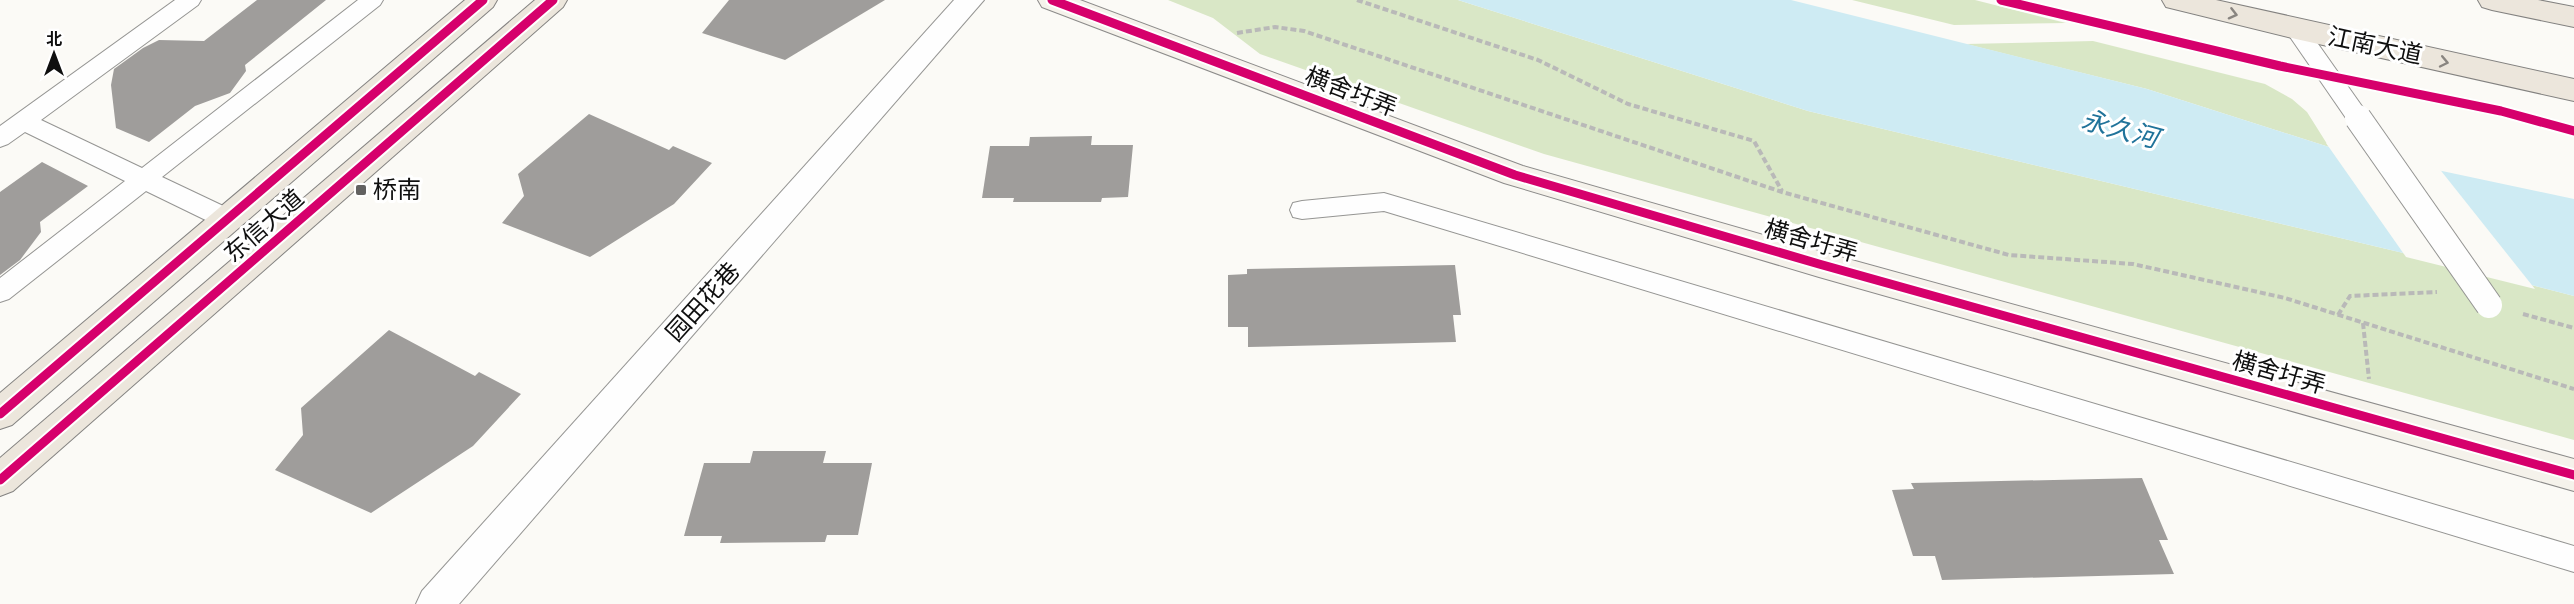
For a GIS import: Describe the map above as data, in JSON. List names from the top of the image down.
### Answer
{
  "streets": {
    "main road": ["江南大道", "东信大道"],
    "street": ["横舍圩弄", "园田花巷"]
  },
  "one_way": ["江南大道"],
  "water": ["永久河"],
  "places": {
    "transit": ["桥南"]
  },
  "north": "top"
}
